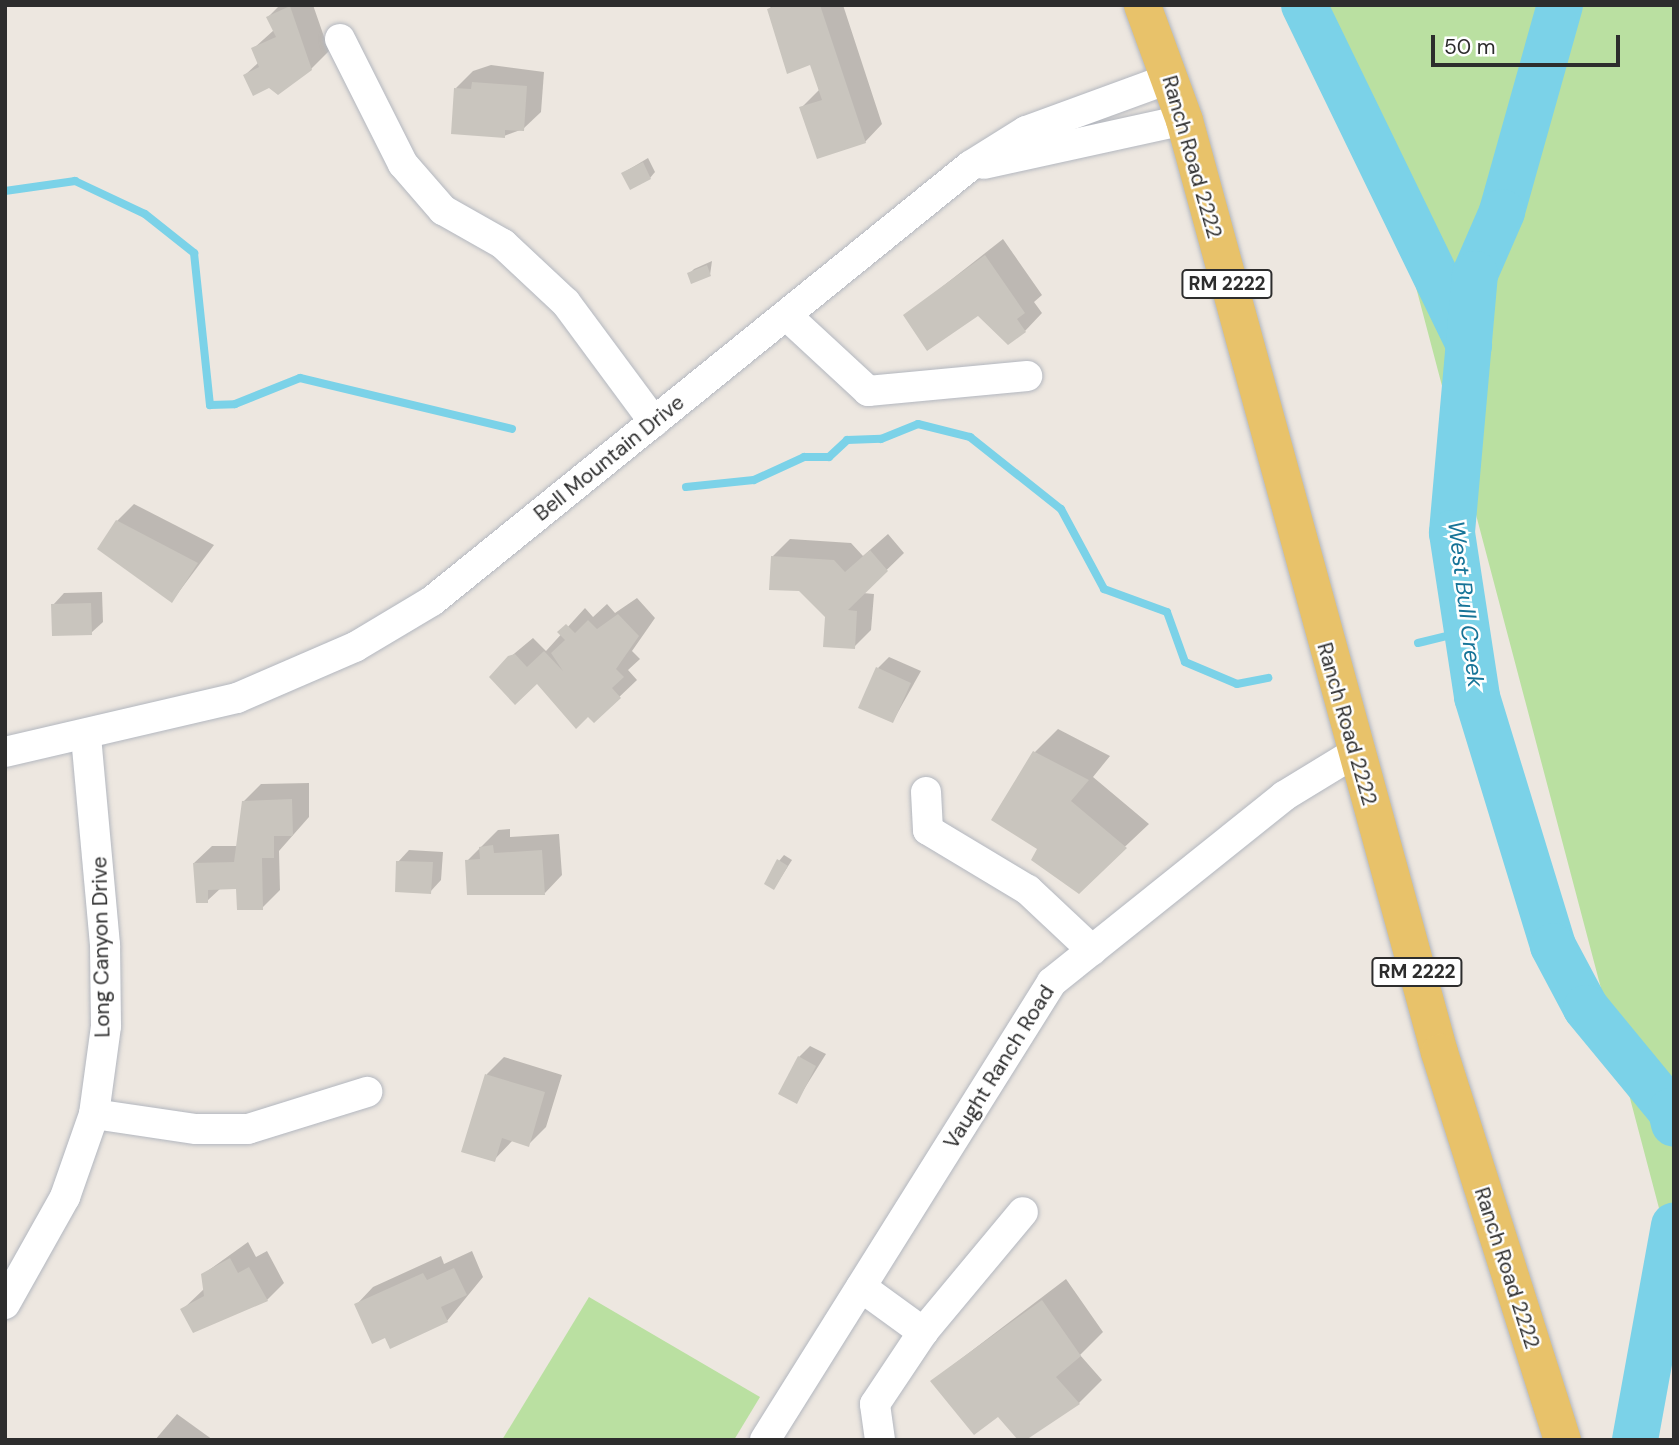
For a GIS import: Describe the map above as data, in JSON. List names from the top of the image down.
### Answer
{
  "streets": {
    "main road": ["Ranch Road 2222", "RM 2222"],
    "street": ["Bell Mountain Drive", "Long Canyon Drive", "Vaught Ranch Road"]
  },
  "crossings": [
    ["Ranch Road 2222", "Bell Mountain Drive"],
    ["Ranch Road 2222", "Vaught Ranch Road"],
    ["Bell Mountain Drive", "Long Canyon Drive"]
  ],
  "water": ["West Bull Creek"],
  "scale_bar": "50 m"
}
